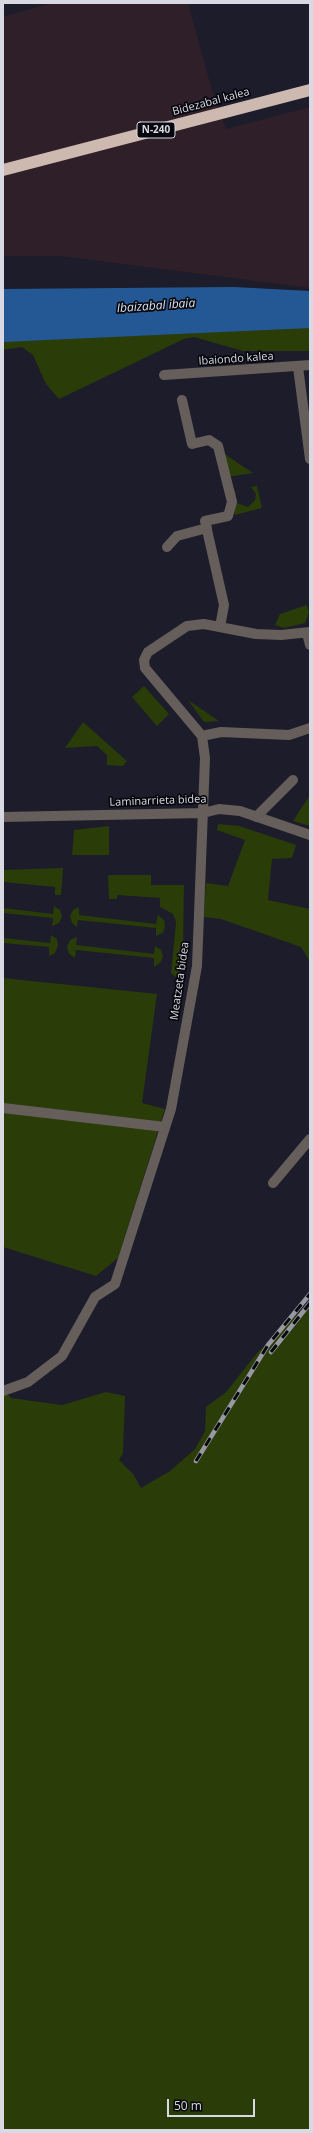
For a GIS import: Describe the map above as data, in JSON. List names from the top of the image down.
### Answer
{
  "streets": {
    "highway": ["Bidezabal kalea", "N-240"],
    "street": ["Ibaiondo kalea", "Laminarrieta bidea", "Meatzeta bidea"]
  },
  "crossings": [
    ["Laminarrieta bidea", "Meatzeta bidea"]
  ],
  "water": ["Ibaizabal ibaia"],
  "scale_bar": "50 m"
}
